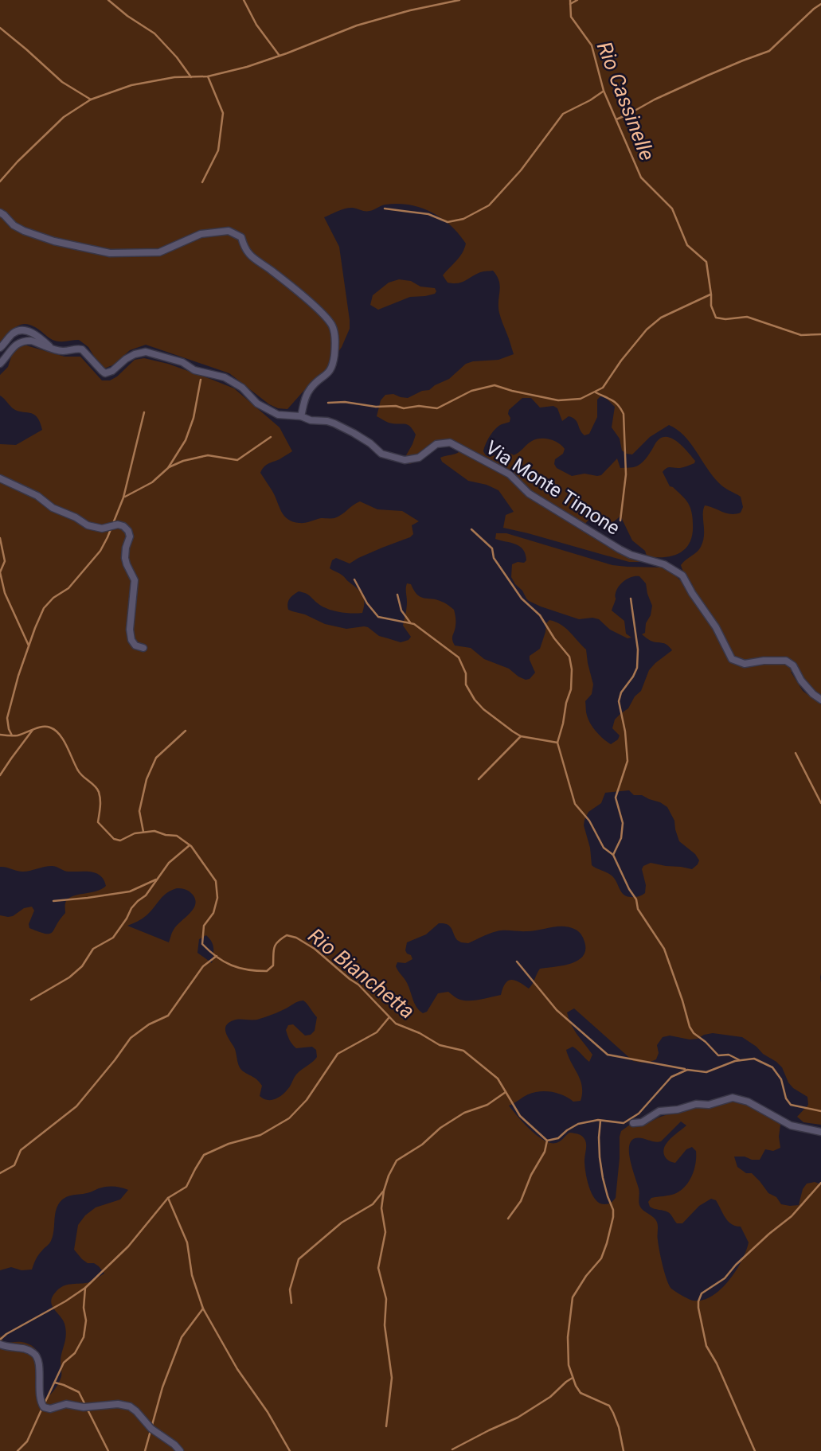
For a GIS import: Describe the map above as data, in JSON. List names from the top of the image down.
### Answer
{
  "streets": {
    "street": ["Via Monte Timone"]
  },
  "water": ["Rio Cassinelle", "Rio Bianchetta"]
}
